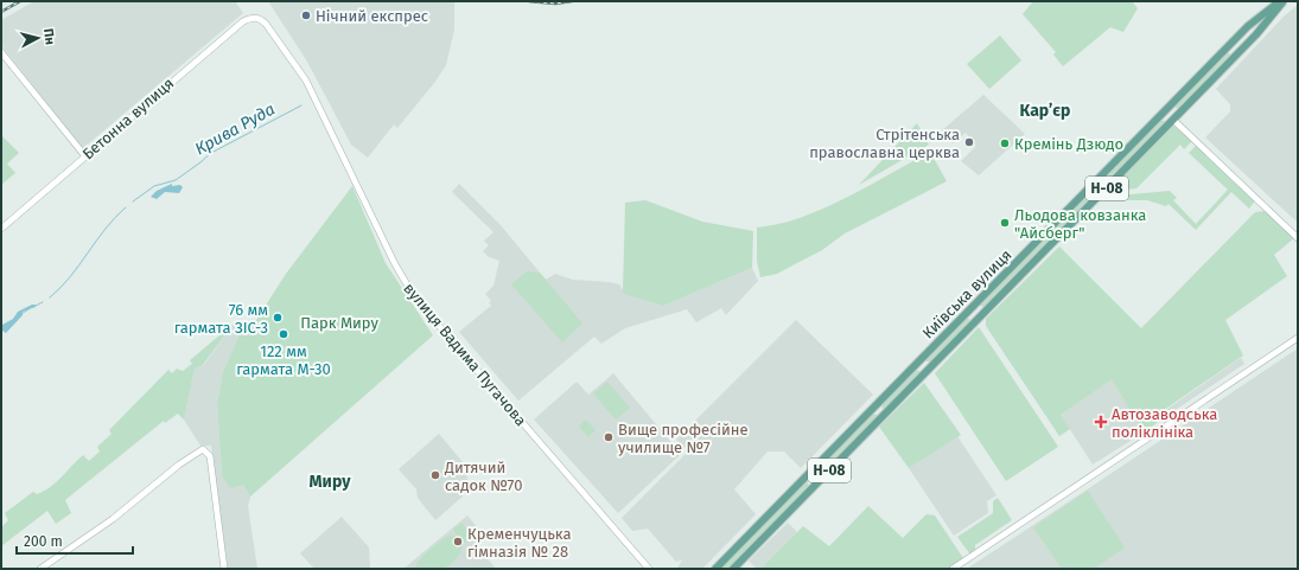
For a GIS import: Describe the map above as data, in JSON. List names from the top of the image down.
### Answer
{
  "streets": {
    "main road": ["Н-08", "Київська вулиця"],
    "street": ["Бетонна вулиця", "вулиця Вадима Пугачова"]
  },
  "crossings": [
    ["Бетонна вулиця", "вулиця Вадима Пугачова"]
  ],
  "districts": ["Кар’єр", "Миру"],
  "water": ["Крива Руда"],
  "parks": ["Парк Миру"],
  "places": {
    "other": [
      "Нічний експрес",
      "Стрітенська православна церква",
      "Кремінь Дзюдо",
      "Льодова ковзанка \"Айсберг\"",
      "76 мм гармата ЗІС-3",
      "122 мм гармата М-30",
      "Вище професійне училище №7",
      "Дитячий садок №70",
      "Кременчуцька гімназія № 28"
    ],
    "health": ["Автозаводська поліклініка"]
  },
  "scale_bar": "200 m",
  "north": "right"
}
